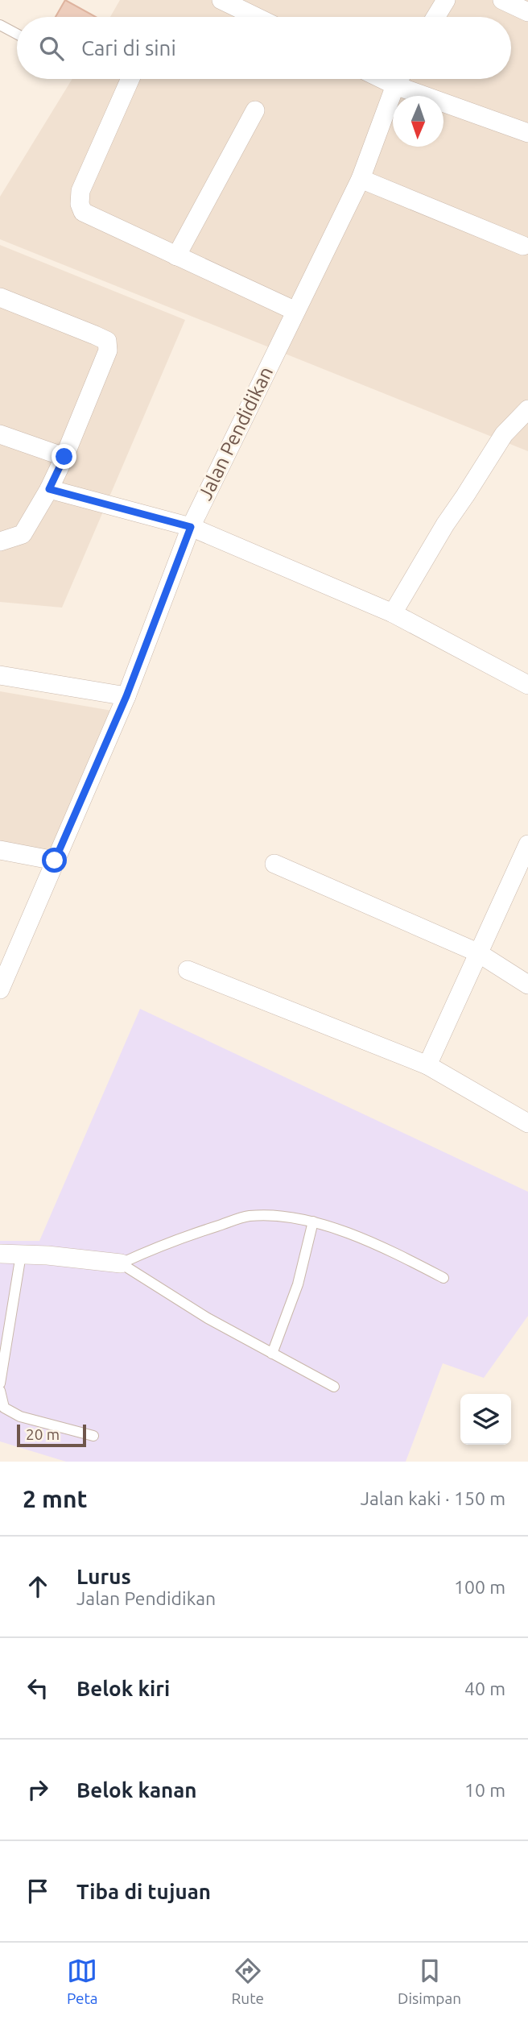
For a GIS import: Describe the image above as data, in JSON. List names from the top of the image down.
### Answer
{
  "streets": {
    "street": ["Jalan Pendidikan"]
  },
  "scale_bar": "20 m",
  "north": "bottom",
  "page": {
    "search": "Cari di sini",
    "scale": "20 m",
    "heading": ["2 mnt", "Jalan kaki · 150 m"],
    "list": [
      ["Lurus", "Jalan Pendidikan", "100 m"],
      ["Belok kiri", "40 m"],
      ["Belok kanan", "10 m"],
      "Tiba di tujuan"
    ],
    "nav": ["Peta", "Rute", "Disimpan"]
  }
}
